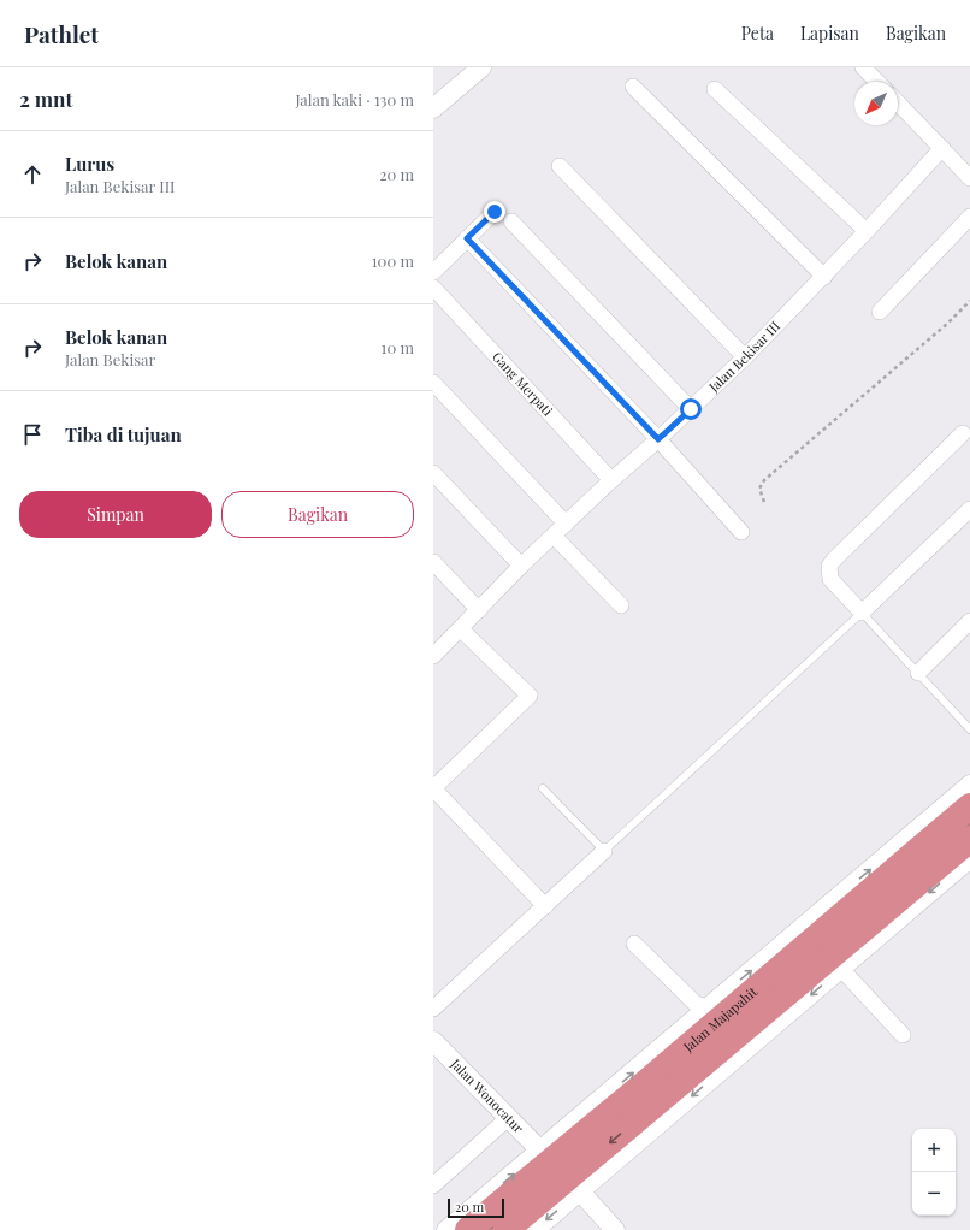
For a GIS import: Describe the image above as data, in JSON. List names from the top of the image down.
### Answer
{
  "streets": {
    "highway": ["Jalan Majapahit"],
    "street": ["Jalan Bekisar III", "Gang Merpati", "Jalan Wonocatur"]
  },
  "crossings": [
    ["Jalan Bekisar III", "Gang Merpati"]
  ],
  "scale_bar": "20 m",
  "north": "bottom left",
  "page": {
    "header": "Pathlet",
    "nav": ["Peta", "Lapisan", "Bagikan"],
    "heading": ["2 mnt", "Jalan kaki · 130 m"],
    "list": [
      ["Lurus", "Jalan Bekisar III", "20 m"],
      ["Belok kanan", "100 m"],
      ["Belok kanan", "Jalan Bekisar", "10 m"],
      "Tiba di tujuan"
    ],
    "buttons": ["Simpan", "Bagikan"],
    "map_buttons": ["+", "−"],
    "scale": "20 m"
  }
}
